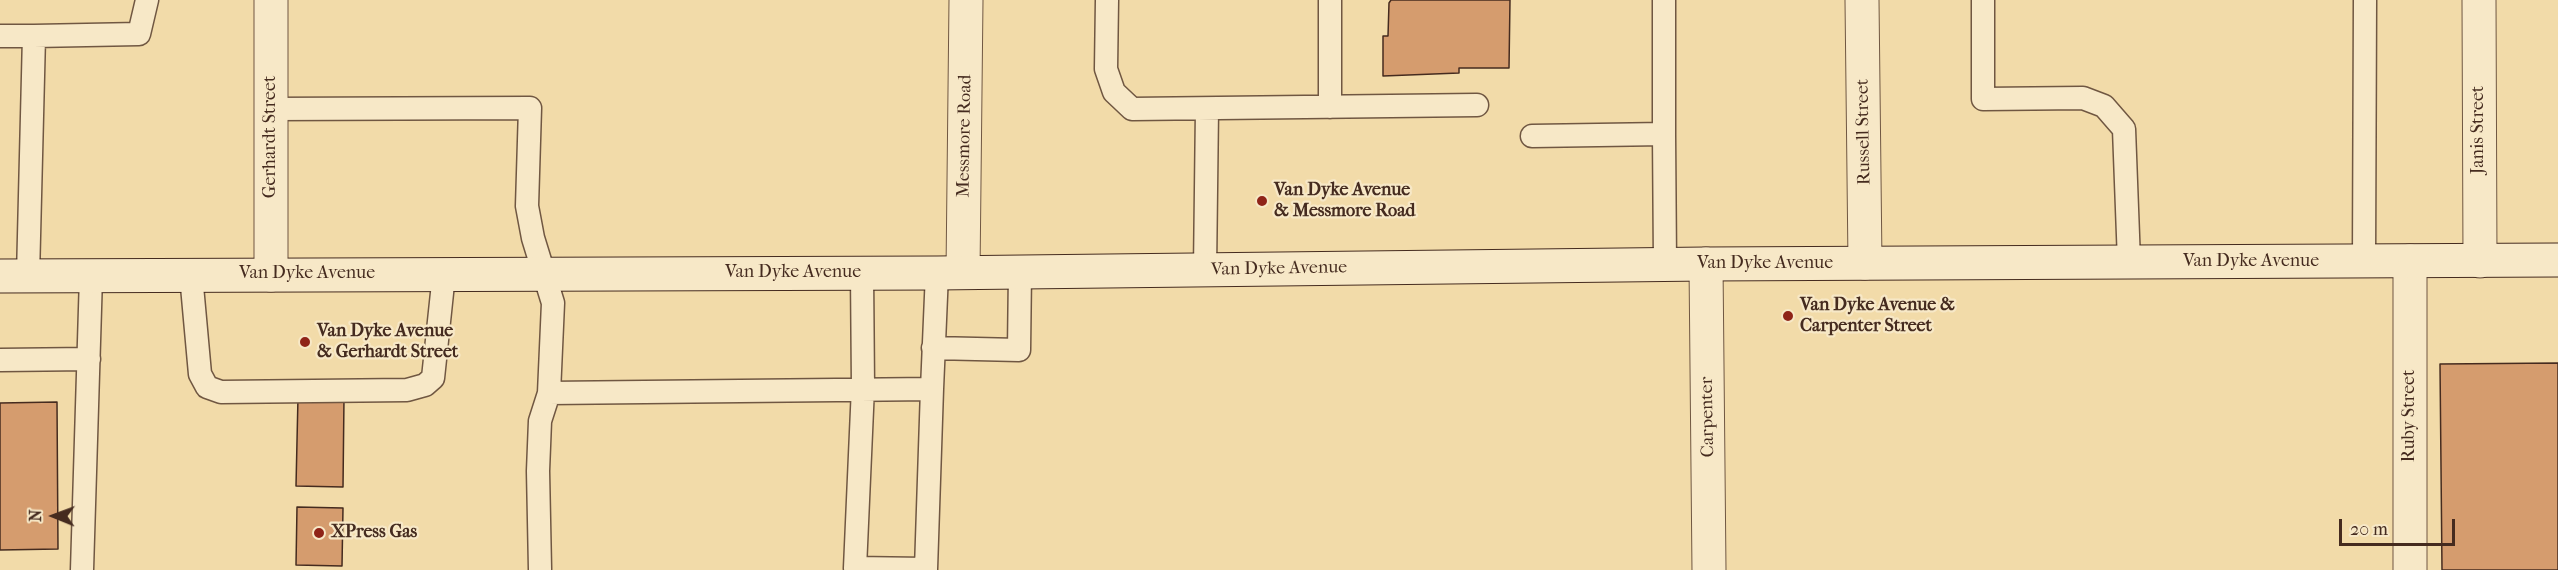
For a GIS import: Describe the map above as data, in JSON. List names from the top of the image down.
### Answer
{
  "streets": {
    "main road": [
      "Janis Street",
      "Russell Street",
      "Messmore Road",
      "Gerhardt Street",
      "Van Dyke Avenue",
      "Ruby Street",
      "Carpenter"
    ]
  },
  "crossings": [
    ["Janis Street", "Van Dyke Avenue"],
    ["Russell Street", "Van Dyke Avenue"],
    ["Messmore Road", "Van Dyke Avenue"],
    ["Gerhardt Street", "Van Dyke Avenue"],
    ["Van Dyke Avenue", "Ruby Street"],
    ["Van Dyke Avenue", "Carpenter"]
  ],
  "places": [
    "Van Dyke Avenue & Messmore Road",
    "Van Dyke Avenue & Carpenter Street",
    "Van Dyke Avenue & Gerhardt Street",
    "XPress Gas"
  ],
  "scale_bar": "20 m",
  "north": "left"
}
